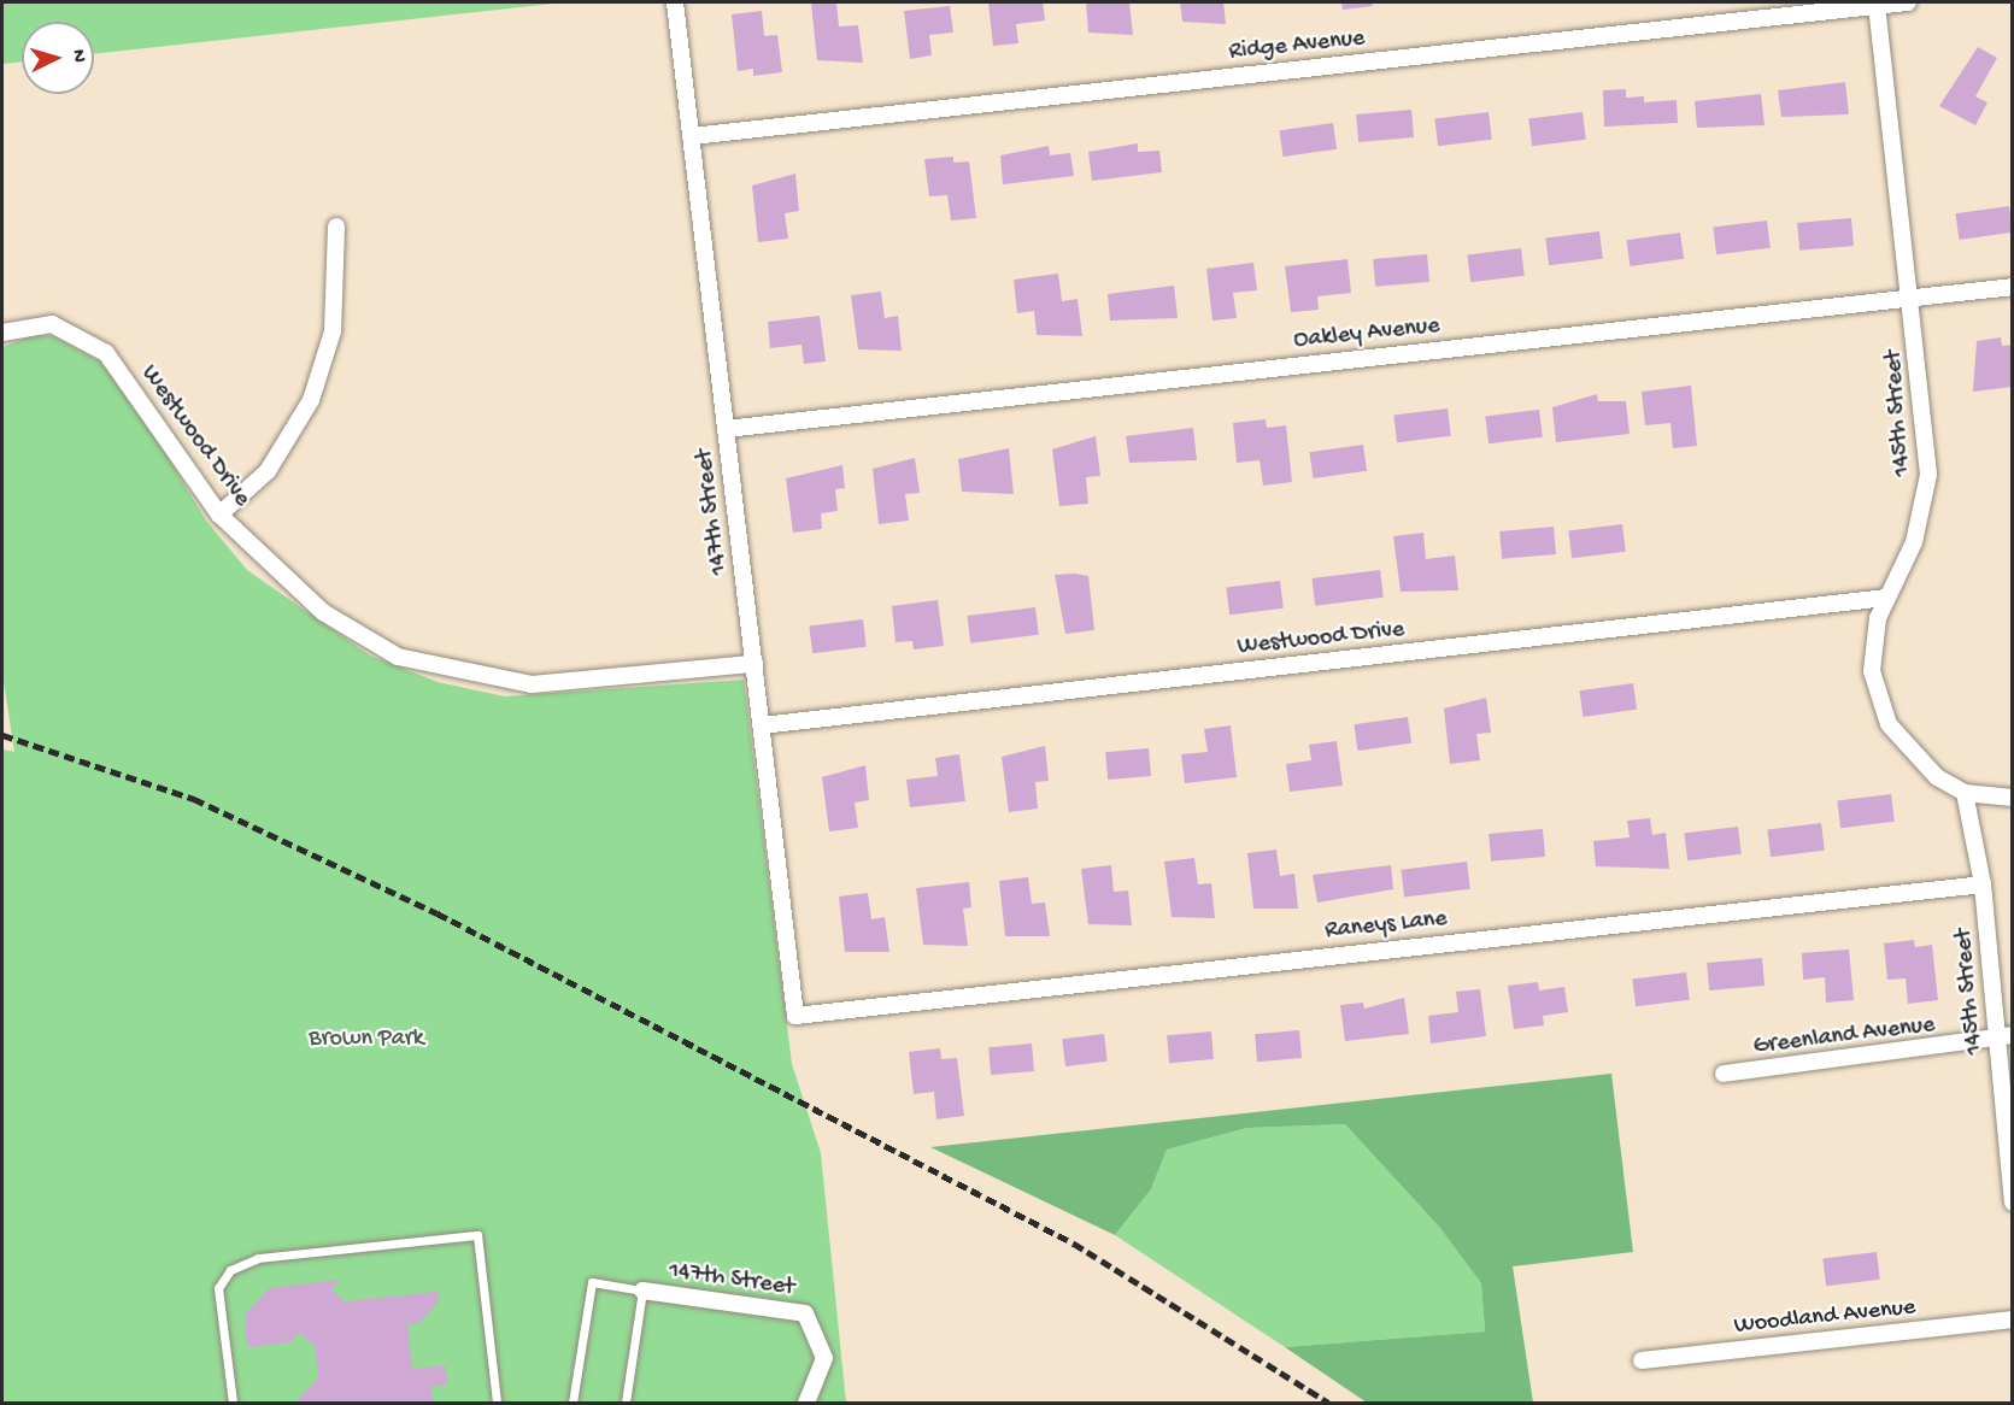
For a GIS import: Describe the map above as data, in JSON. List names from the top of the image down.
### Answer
{
  "streets": {
    "street": [
      "Ridge Avenue",
      "Oakley Avenue",
      "145th Street",
      "Westwood Drive",
      "147th Street",
      "Raneys Lane",
      "Greenland Avenue",
      "Woodland Avenue"
    ]
  },
  "crossings": [
    ["Ridge Avenue", "145th Street"],
    ["Ridge Avenue", "147th Street"],
    ["Oakley Avenue", "145th Street"],
    ["Oakley Avenue", "147th Street"],
    ["145th Street", "Westwood Drive"],
    ["145th Street", "Raneys Lane"],
    ["145th Street", "Greenland Avenue"],
    ["Westwood Drive", "147th Street"],
    ["147th Street", "Raneys Lane"]
  ],
  "parks": ["Brown Park"],
  "north": "right"
}
